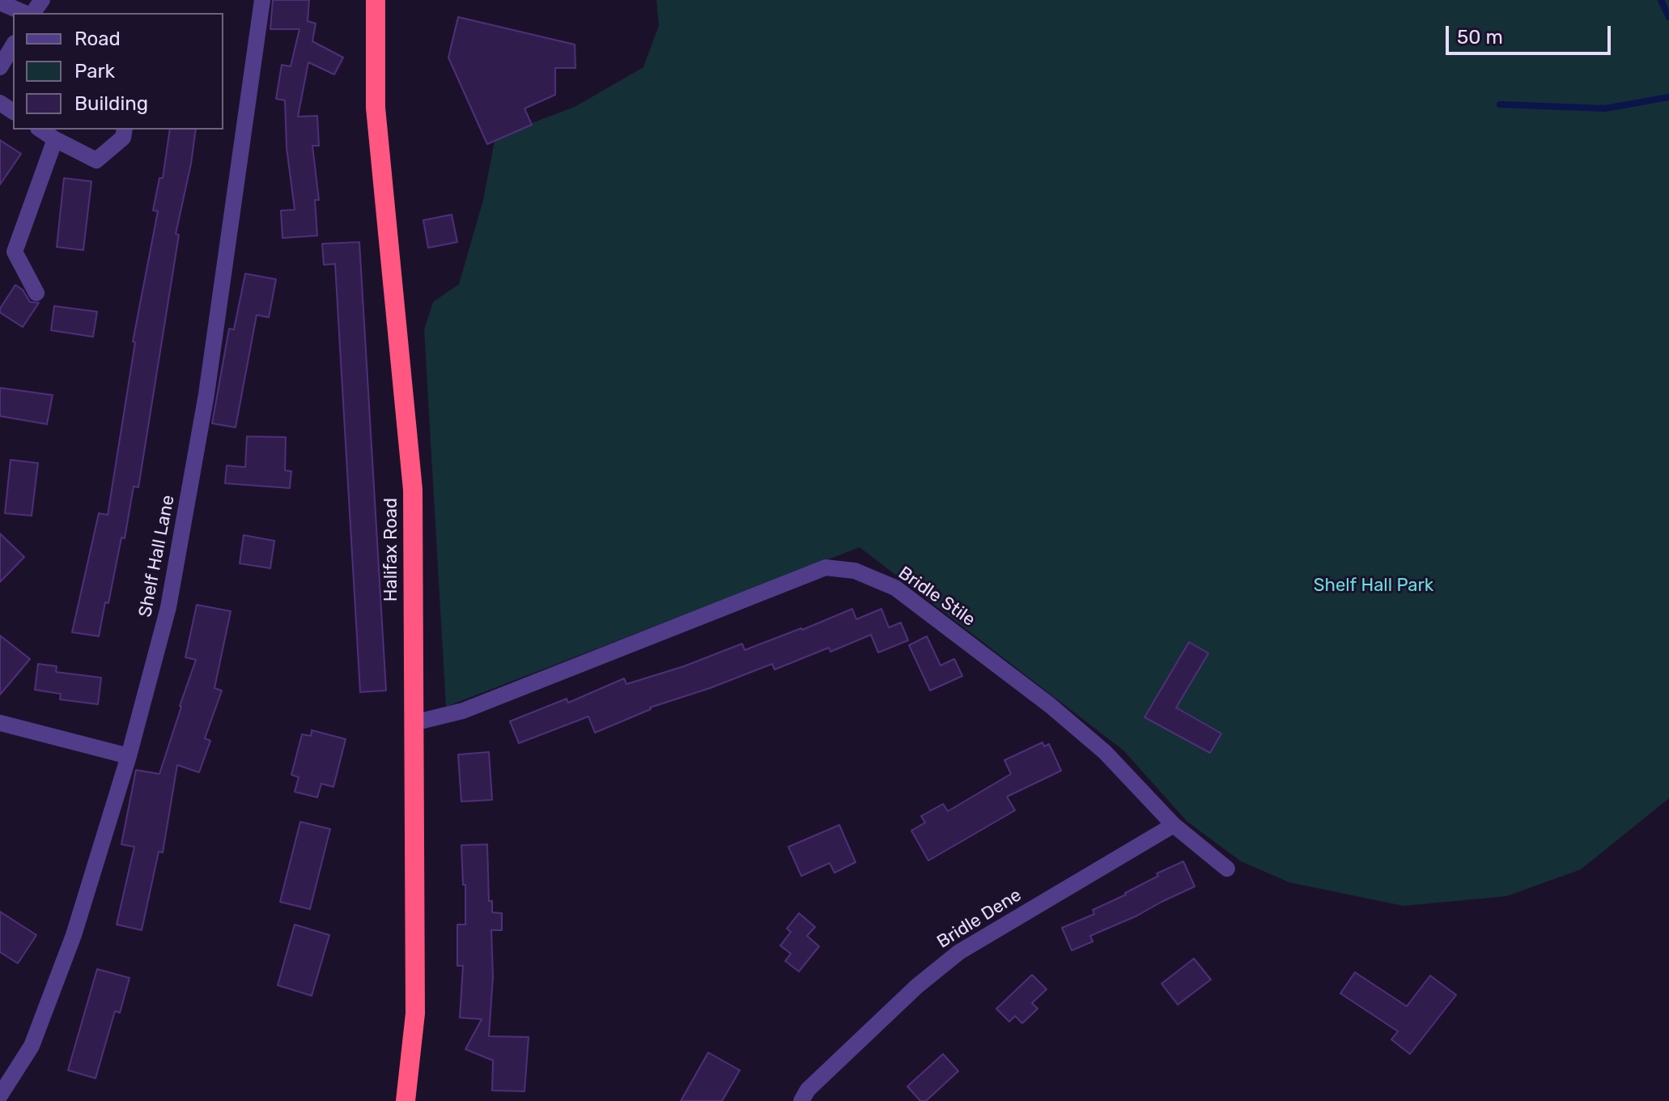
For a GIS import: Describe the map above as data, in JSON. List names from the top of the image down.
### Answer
{
  "streets": {
    "highway": ["Halifax Road"],
    "street": ["Shelf Hall Lane", "Bridle Stile", "Bridle Dene"]
  },
  "crossings": [
    ["Halifax Road", "Bridle Stile"],
    ["Bridle Stile", "Bridle Dene"]
  ],
  "parks": ["Shelf Hall Park"],
  "legend": ["Road", "Park", "Building"],
  "scale_bar": "50 m"
}
